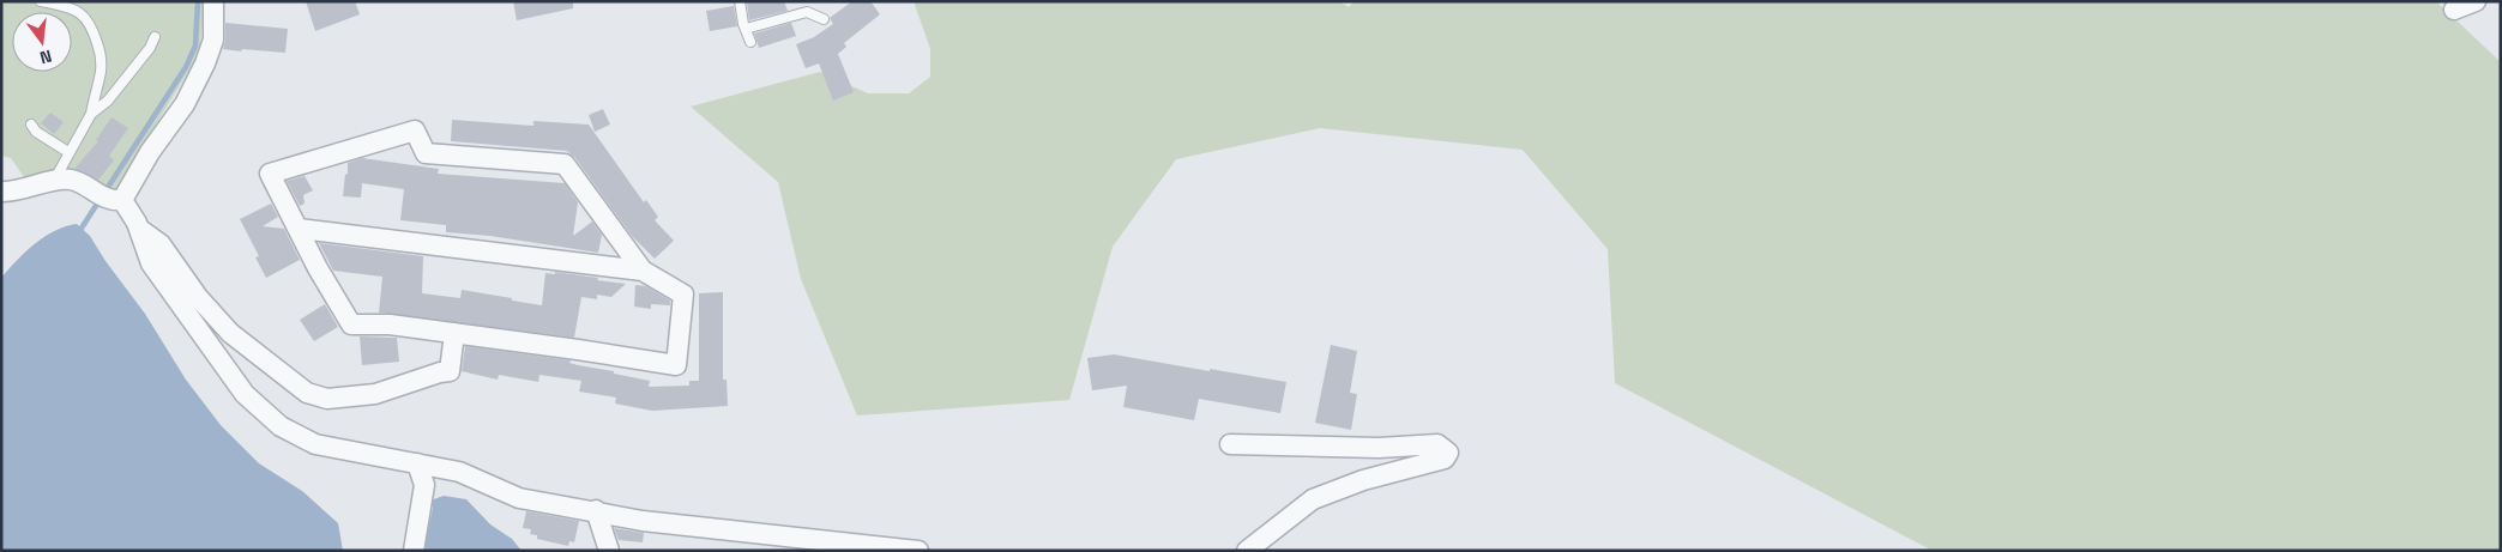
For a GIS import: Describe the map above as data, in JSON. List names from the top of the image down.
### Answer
{
  "north": "bottom"
}
